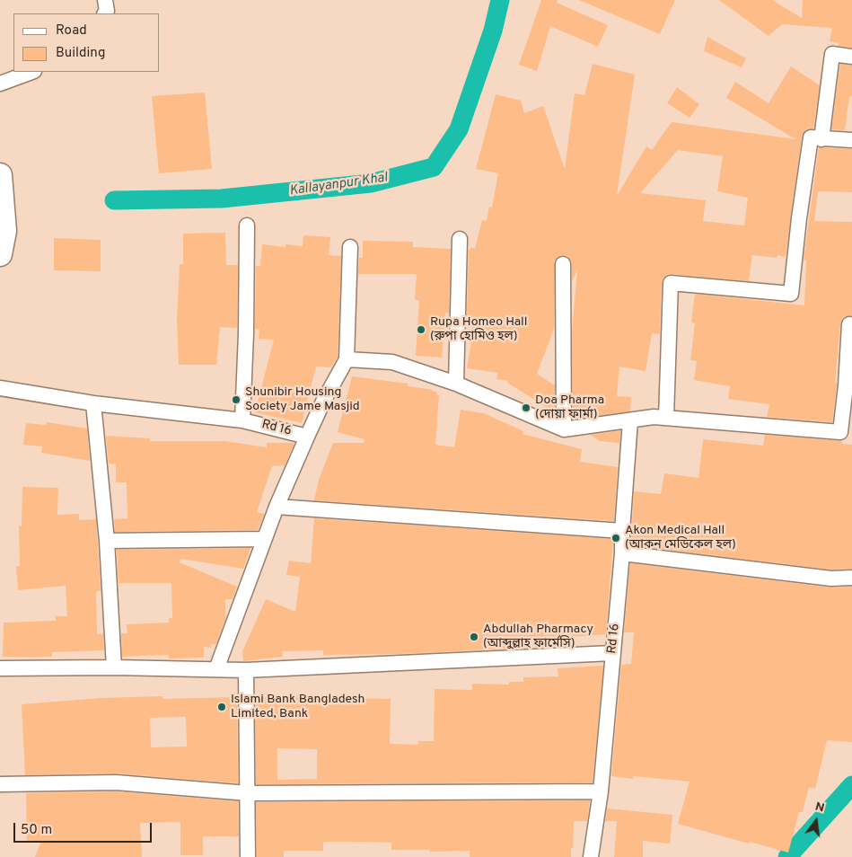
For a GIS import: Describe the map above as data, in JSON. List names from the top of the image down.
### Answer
{
  "streets": {
    "street": ["Rd 16"]
  },
  "water": ["Kallayanpur Khal"],
  "places": [
    "Rupa Homeo Hall (রুপা হোমিও হল)",
    "Shunibir Housing Society Jame Masjid",
    "Doa Pharma (দোয়া ফার্মা)",
    "Akon Medical Hall (আকন মেডিকেল হল)",
    "Abdullah Pharmacy (আব্দুল্লাহ ফার্মেসি)",
    "Islami Bank Bangladesh Limited, Bank"
  ],
  "legend": ["Road", "Building"],
  "scale_bar": "50 m",
  "north": "top"
}
